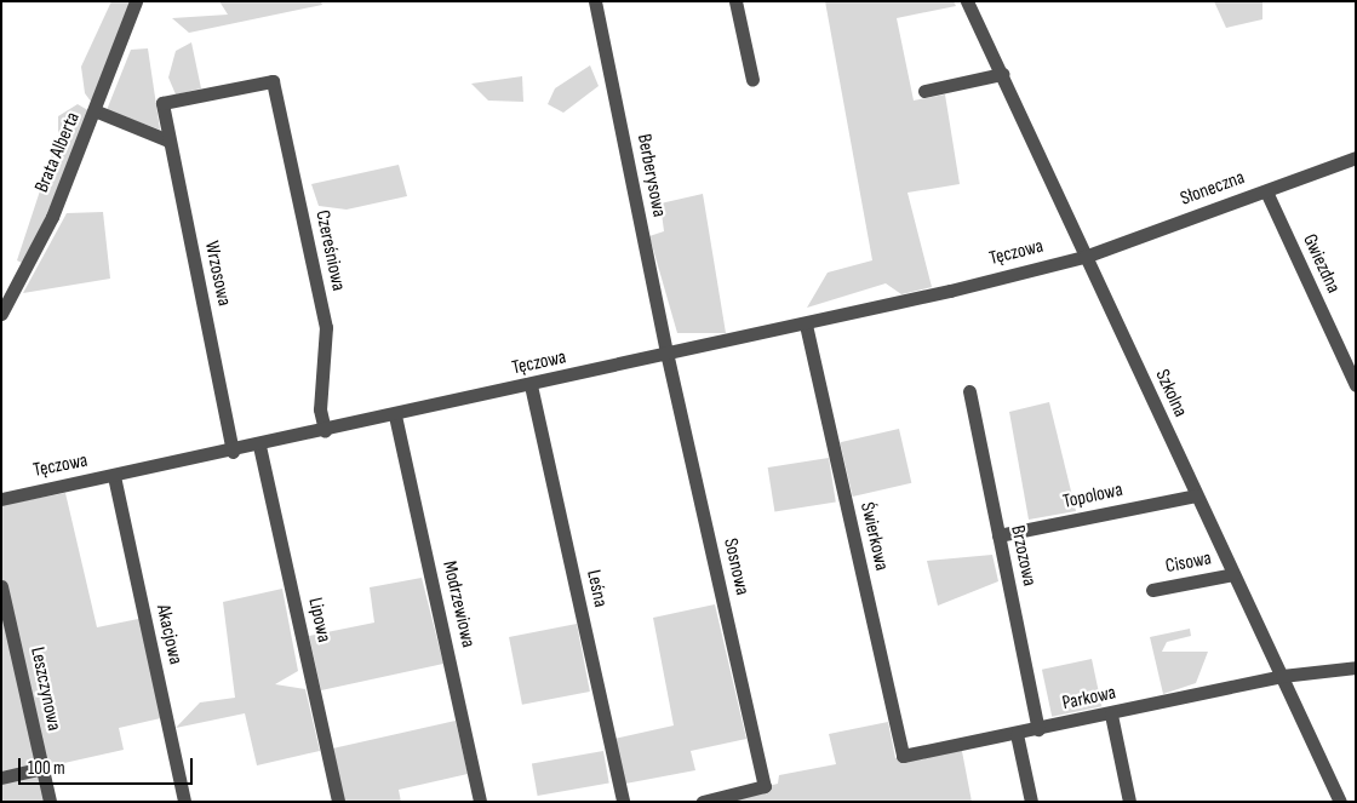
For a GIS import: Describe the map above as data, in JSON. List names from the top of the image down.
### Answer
{
  "streets": {
    "street": [
      "Brata Alberta",
      "Berberysowa",
      "Słoneczna",
      "Czereśniowa",
      "Tęczowa",
      "Gwiezdna",
      "Wrzosowa",
      "Szkolna",
      "Topolowa",
      "Świerkowa",
      "Brzozowa",
      "Cisowa",
      "Sosnowa",
      "Leśna",
      "Modrzewiowa",
      "Lipowa",
      "Akacjowa",
      "Leszczynowa",
      "Parkowa"
    ]
  },
  "crossings": [
    ["Berberysowa", "Tęczowa"],
    ["Berberysowa", "Sosnowa"],
    ["Słoneczna", "Tęczowa"],
    ["Słoneczna", "Gwiezdna"],
    ["Słoneczna", "Szkolna"],
    ["Czereśniowa", "Tęczowa"],
    ["Czereśniowa", "Wrzosowa"],
    ["Tęczowa", "Wrzosowa"],
    ["Tęczowa", "Szkolna"],
    ["Tęczowa", "Świerkowa"],
    ["Tęczowa", "Sosnowa"],
    ["Tęczowa", "Leśna"],
    ["Tęczowa", "Modrzewiowa"],
    ["Tęczowa", "Lipowa"],
    ["Tęczowa", "Akacjowa"],
    ["Szkolna", "Topolowa"],
    ["Szkolna", "Cisowa"],
    ["Szkolna", "Parkowa"],
    ["Topolowa", "Brzozowa"],
    ["Świerkowa", "Parkowa"],
    ["Brzozowa", "Parkowa"]
  ],
  "scale_bar": "100 m"
}
